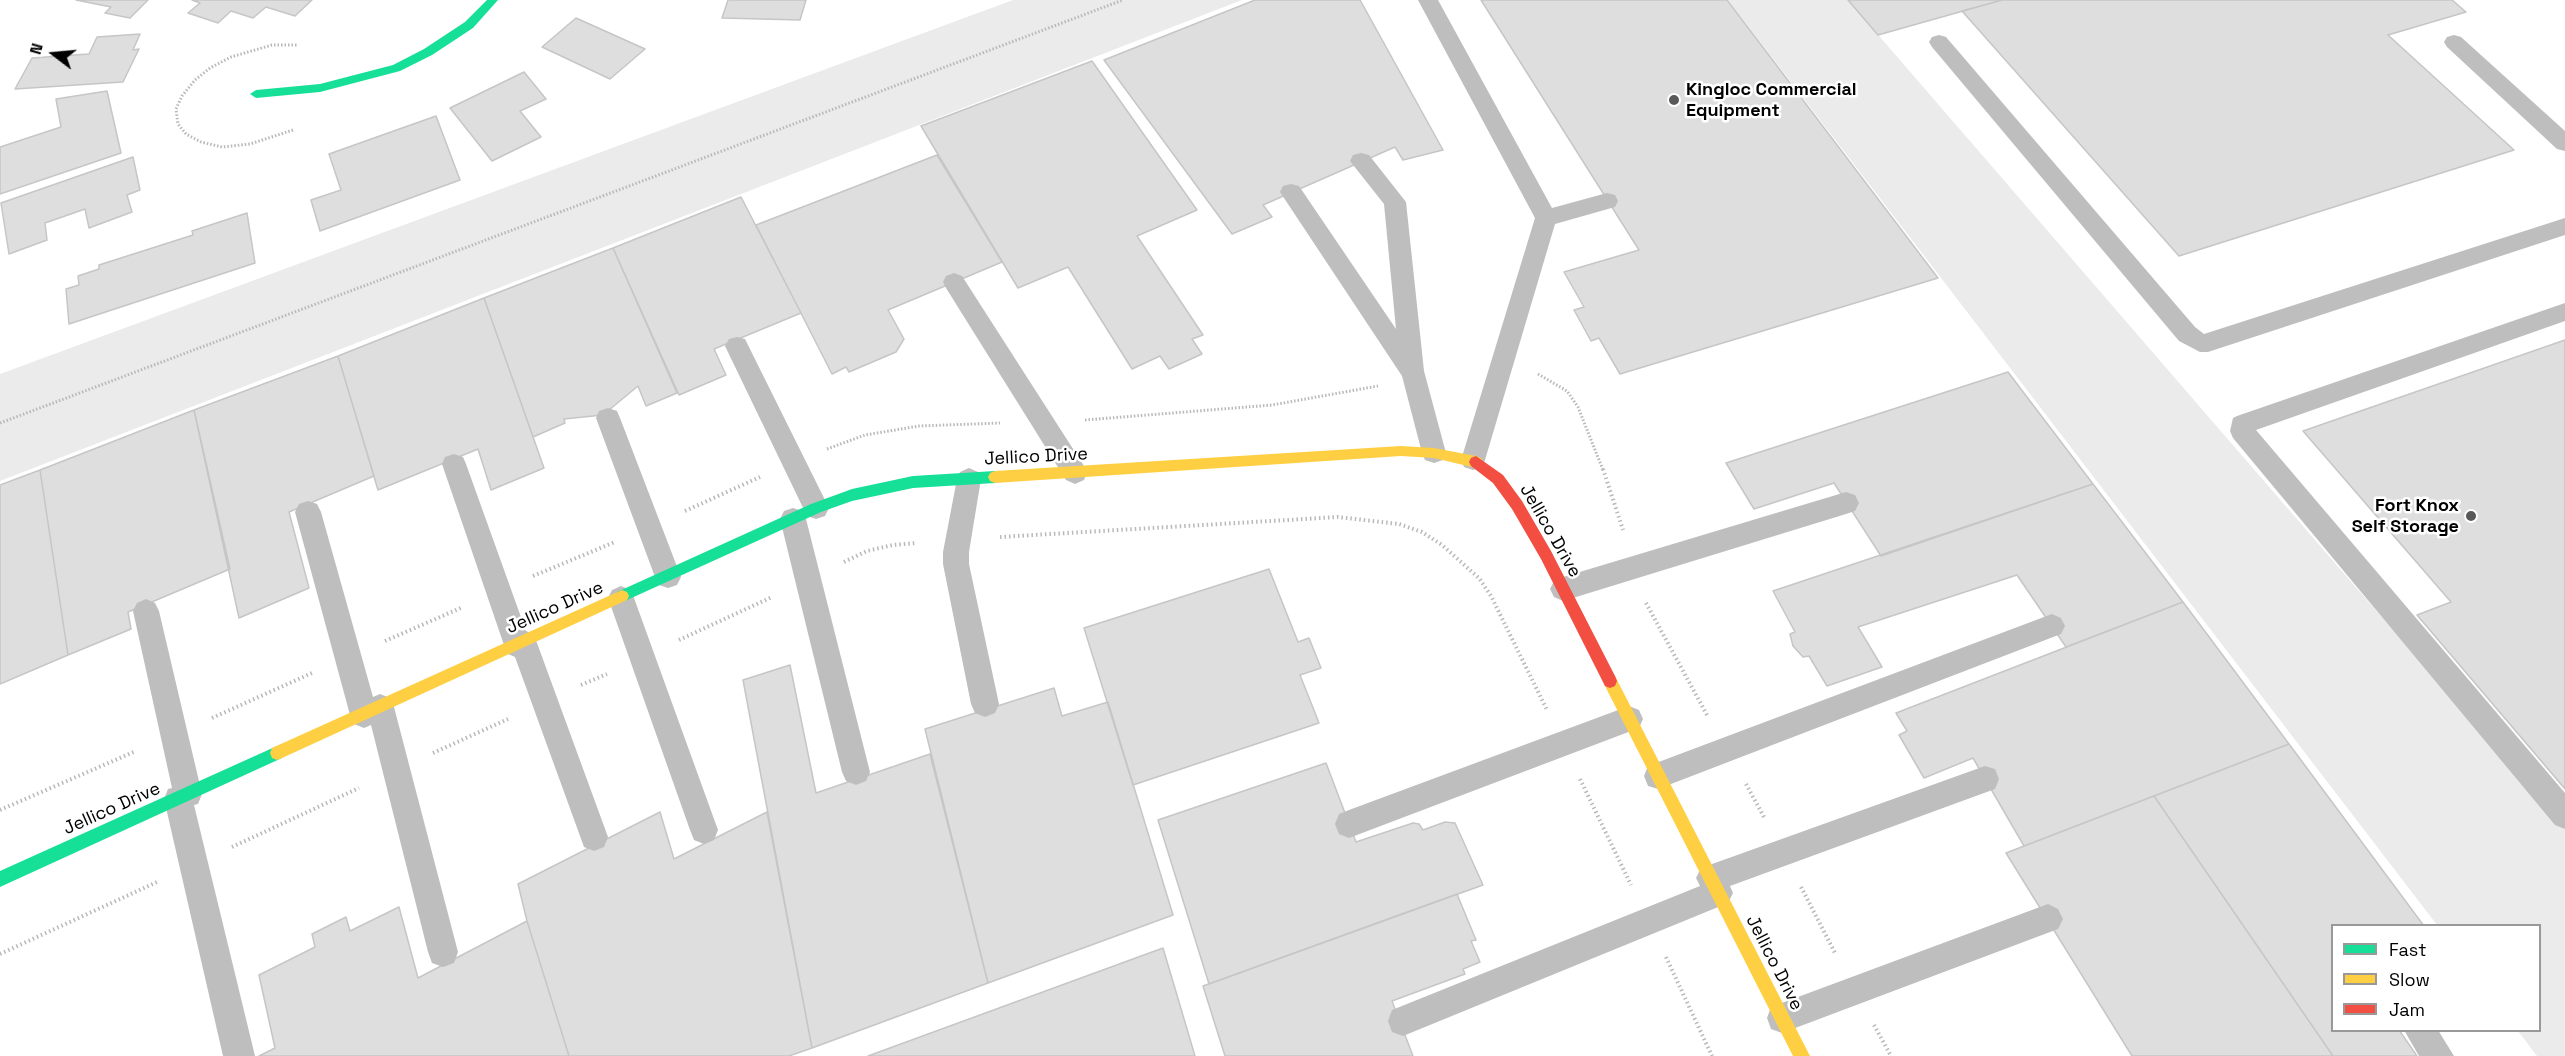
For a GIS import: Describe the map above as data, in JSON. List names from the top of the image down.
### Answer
{
  "streets": {
    "street": ["Jellico Drive"]
  },
  "places": ["Kingloc Commercial Equipment", "Fort Knox Self Storage"],
  "legend": ["Fast", "Slow", "Jam"],
  "north": "left"
}
